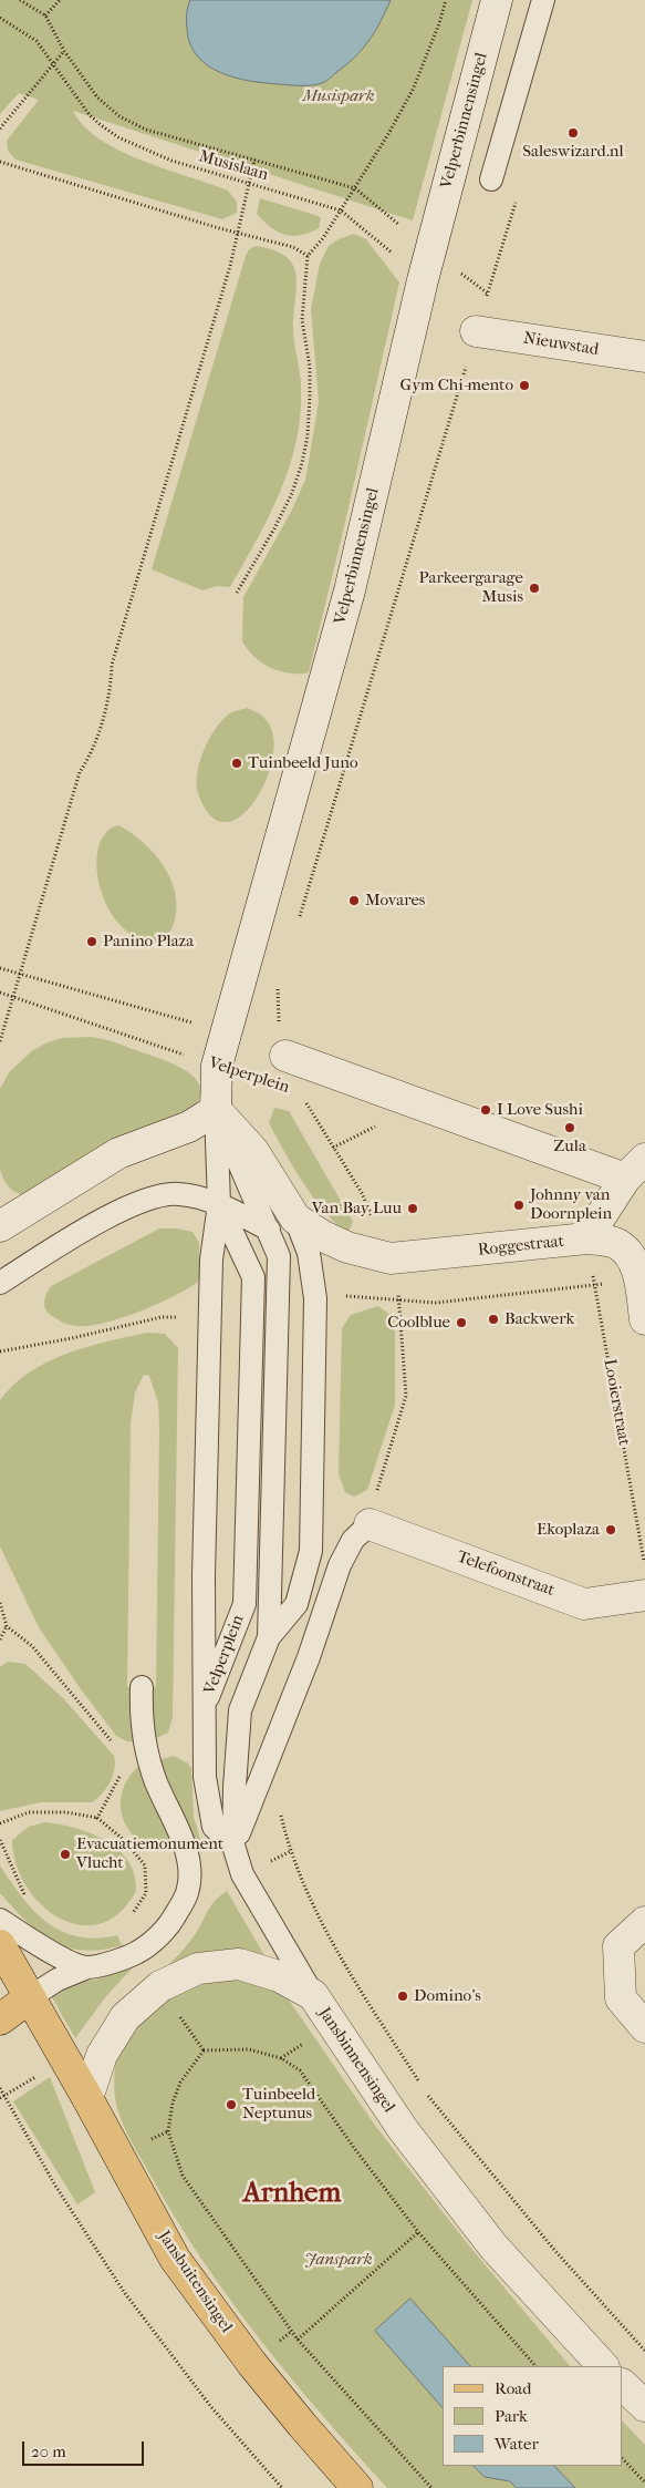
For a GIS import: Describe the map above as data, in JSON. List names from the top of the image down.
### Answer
{
  "streets": {
    "main road": ["Jansbuitensingel"],
    "street": [
      "Velperbinnensingel",
      "Nieuwstad",
      "Roggestraat",
      "Telefoonstraat",
      "Jansbinnensingel"
    ],
    "lane": ["Velperplein"],
    "path": ["Musislaan", "Looierstraat"]
  },
  "crossings": [
    ["Velperbinnensingel", "Musislaan"],
    ["Velperbinnensingel", "Velperplein"],
    ["Velperplein", "Roggestraat"],
    ["Velperplein", "Jansbinnensingel"],
    ["Roggestraat", "Looierstraat"]
  ],
  "districts": ["Arnhem"],
  "parks": ["Musispark", "Janspark"],
  "places": [
    "Saleswizard.nl",
    "Gym Chi-mento",
    "Parkeergarage Musis",
    "Tuinbeeld Juno",
    "Movares",
    "Panino Plaza",
    "I Love Sushi",
    "Zula",
    "Johnny van Doornplein",
    "Van Bay Luu",
    "Backwerk",
    "Coolblue",
    "Ekoplaza",
    "Evacuatiemonument Vlucht",
    "Domino's",
    "Tuinbeeld Neptunus"
  ],
  "legend": ["Road", "Park", "Water"],
  "scale_bar": "20 m"
}
